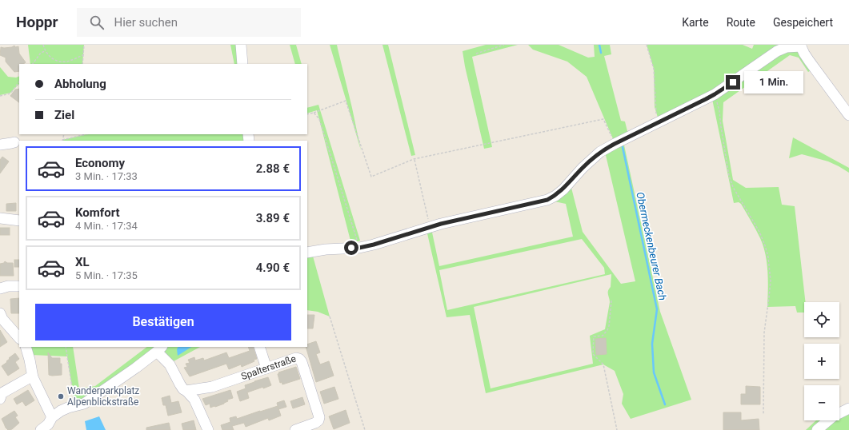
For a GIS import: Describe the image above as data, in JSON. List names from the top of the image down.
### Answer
{
  "streets": {
    "street": ["Spalterstraße"]
  },
  "water": ["Obermeckenbeurer Bach"],
  "places": ["Wanderparkplatz Alpenblickstraße"],
  "page": {
    "header": "Hoppr",
    "search": "Hier suchen",
    "nav": ["Karte", "Route", "Gespeichert"],
    "banner": ["Abholung", "Ziel"],
    "bubble": "1 Min.",
    "list": [
      {
        "name": "Economy",
        "note": "3 Min. · 17:33",
        "value": "2.88 €"
      },
      {
        "name": "Komfort",
        "note": "4 Min. · 17:34",
        "value": "3.89 €"
      },
      {
        "name": "XL",
        "note": "5 Min. · 17:35",
        "value": "4.90 €"
      }
    ],
    "buttons": "Bestätigen",
    "map_buttons": ["+", "−"]
  }
}
